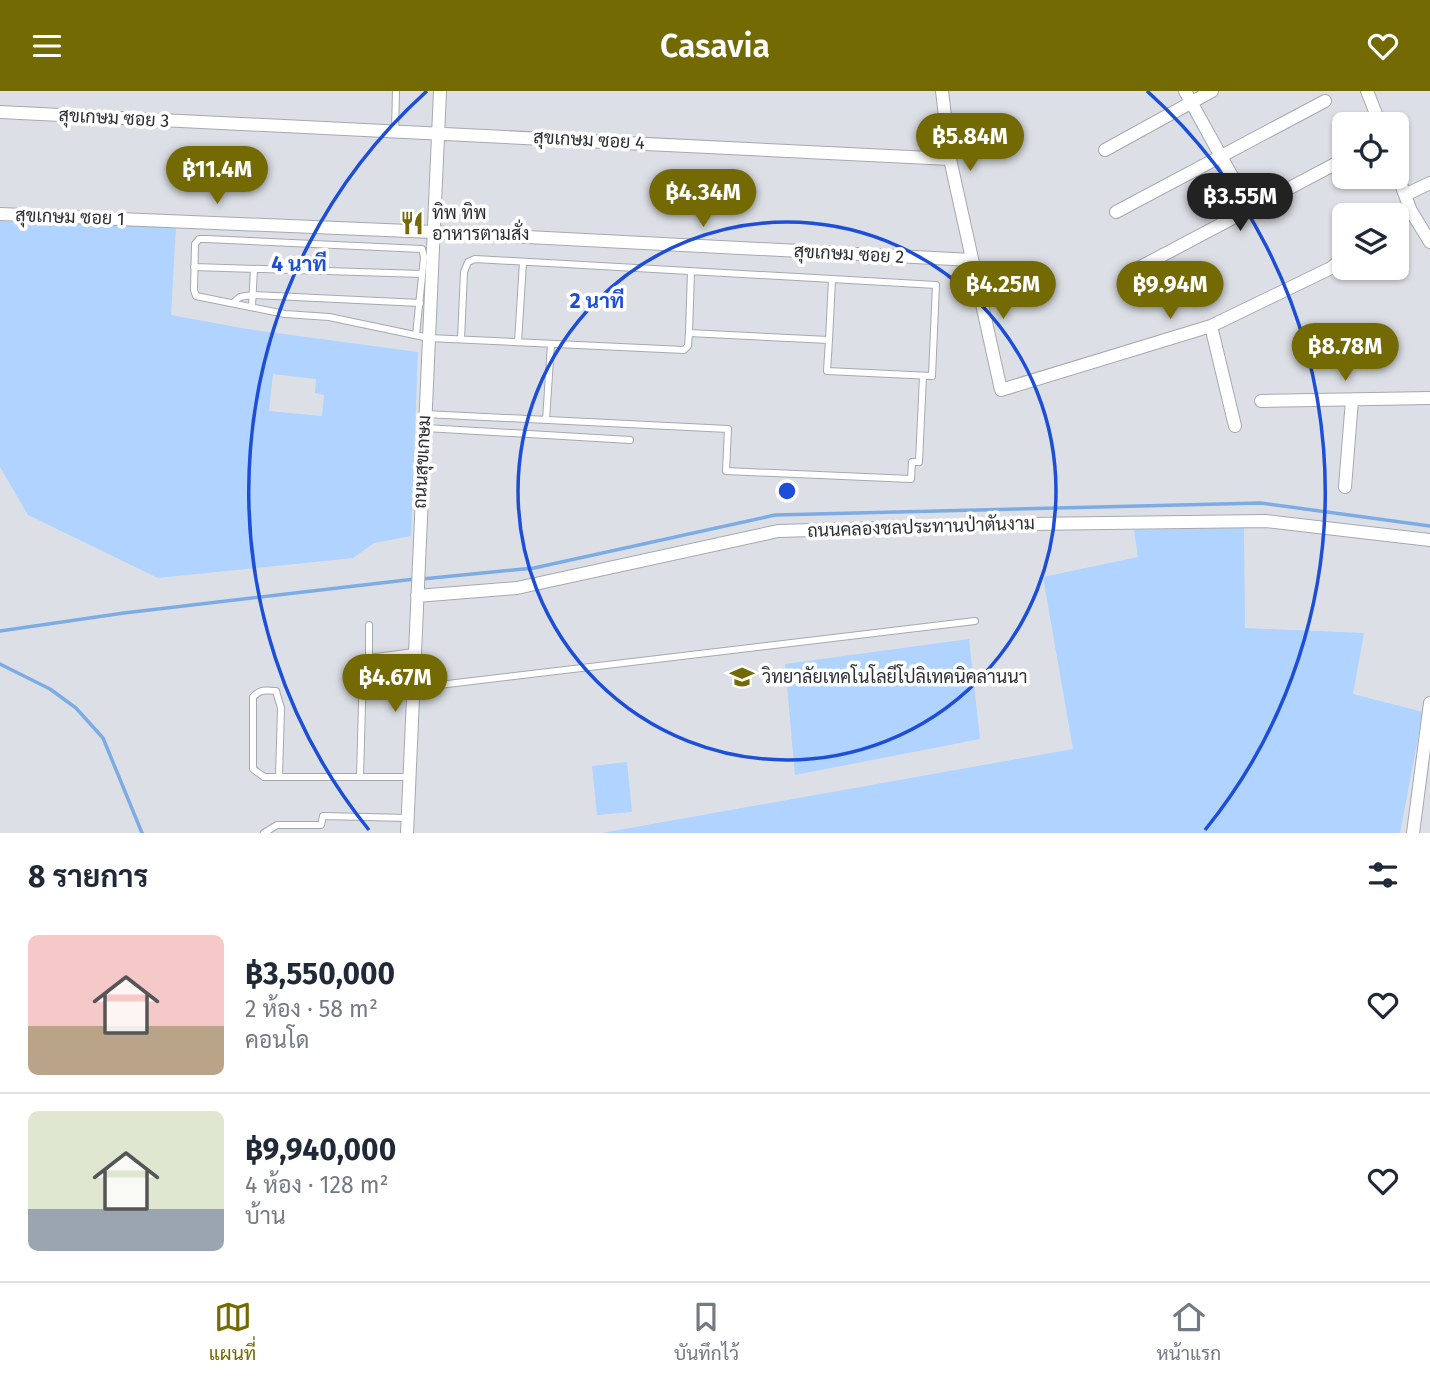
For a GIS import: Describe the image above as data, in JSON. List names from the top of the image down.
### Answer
{
  "streets": {
    "street": [
      "สุขเกษม ซอย 3",
      "สุขเกษม ซอย 4",
      "สุขเกษม ซอย 1",
      "สุขเกษม ซอย 2",
      "ถนนสุขเกษม",
      "ถนนคลองชลประทานป่าตันงาม"
    ]
  },
  "crossings": [
    ["สุขเกษม ซอย 3", "สุขเกษม ซอย 4"],
    ["สุขเกษม ซอย 3", "ถนนสุขเกษม"],
    ["สุขเกษม ซอย 4", "ถนนสุขเกษม"],
    ["สุขเกษม ซอย 1", "สุขเกษม ซอย 2"],
    ["สุขเกษม ซอย 1", "ถนนสุขเกษม"],
    ["สุขเกษม ซอย 2", "ถนนสุขเกษม"],
    ["ถนนสุขเกษม", "ถนนคลองชลประทานป่าตันงาม"]
  ],
  "places": {
    "restaurant": ["ทิพ ทิพ อาหารตามสั่ง"],
    "school or university": ["วิทยาลัยเทคโนโลยีโปลิเทคนิคลานนา"]
  },
  "page": {
    "header": "Casavia",
    "price": [
      "฿5.84M",
      "฿11.4M",
      "฿4.34M",
      "฿3.55M",
      "฿4.25M",
      "฿9.94M",
      "฿8.78M",
      "฿4.67M"
    ],
    "heading": "8 รายการ",
    "list": [
      {
        "name": "฿3,550,000",
        "note": "2 ห้อง · 58 m² · คอนโด"
      },
      {
        "name": "฿9,940,000",
        "note": "4 ห้อง · 128 m² · บ้าน"
      }
    ],
    "tabs": ["แผนที่", "บันทึกไว้", "หน้าแรก"]
  },
  "rings": ["4 นาที", "2 นาที"]
}
